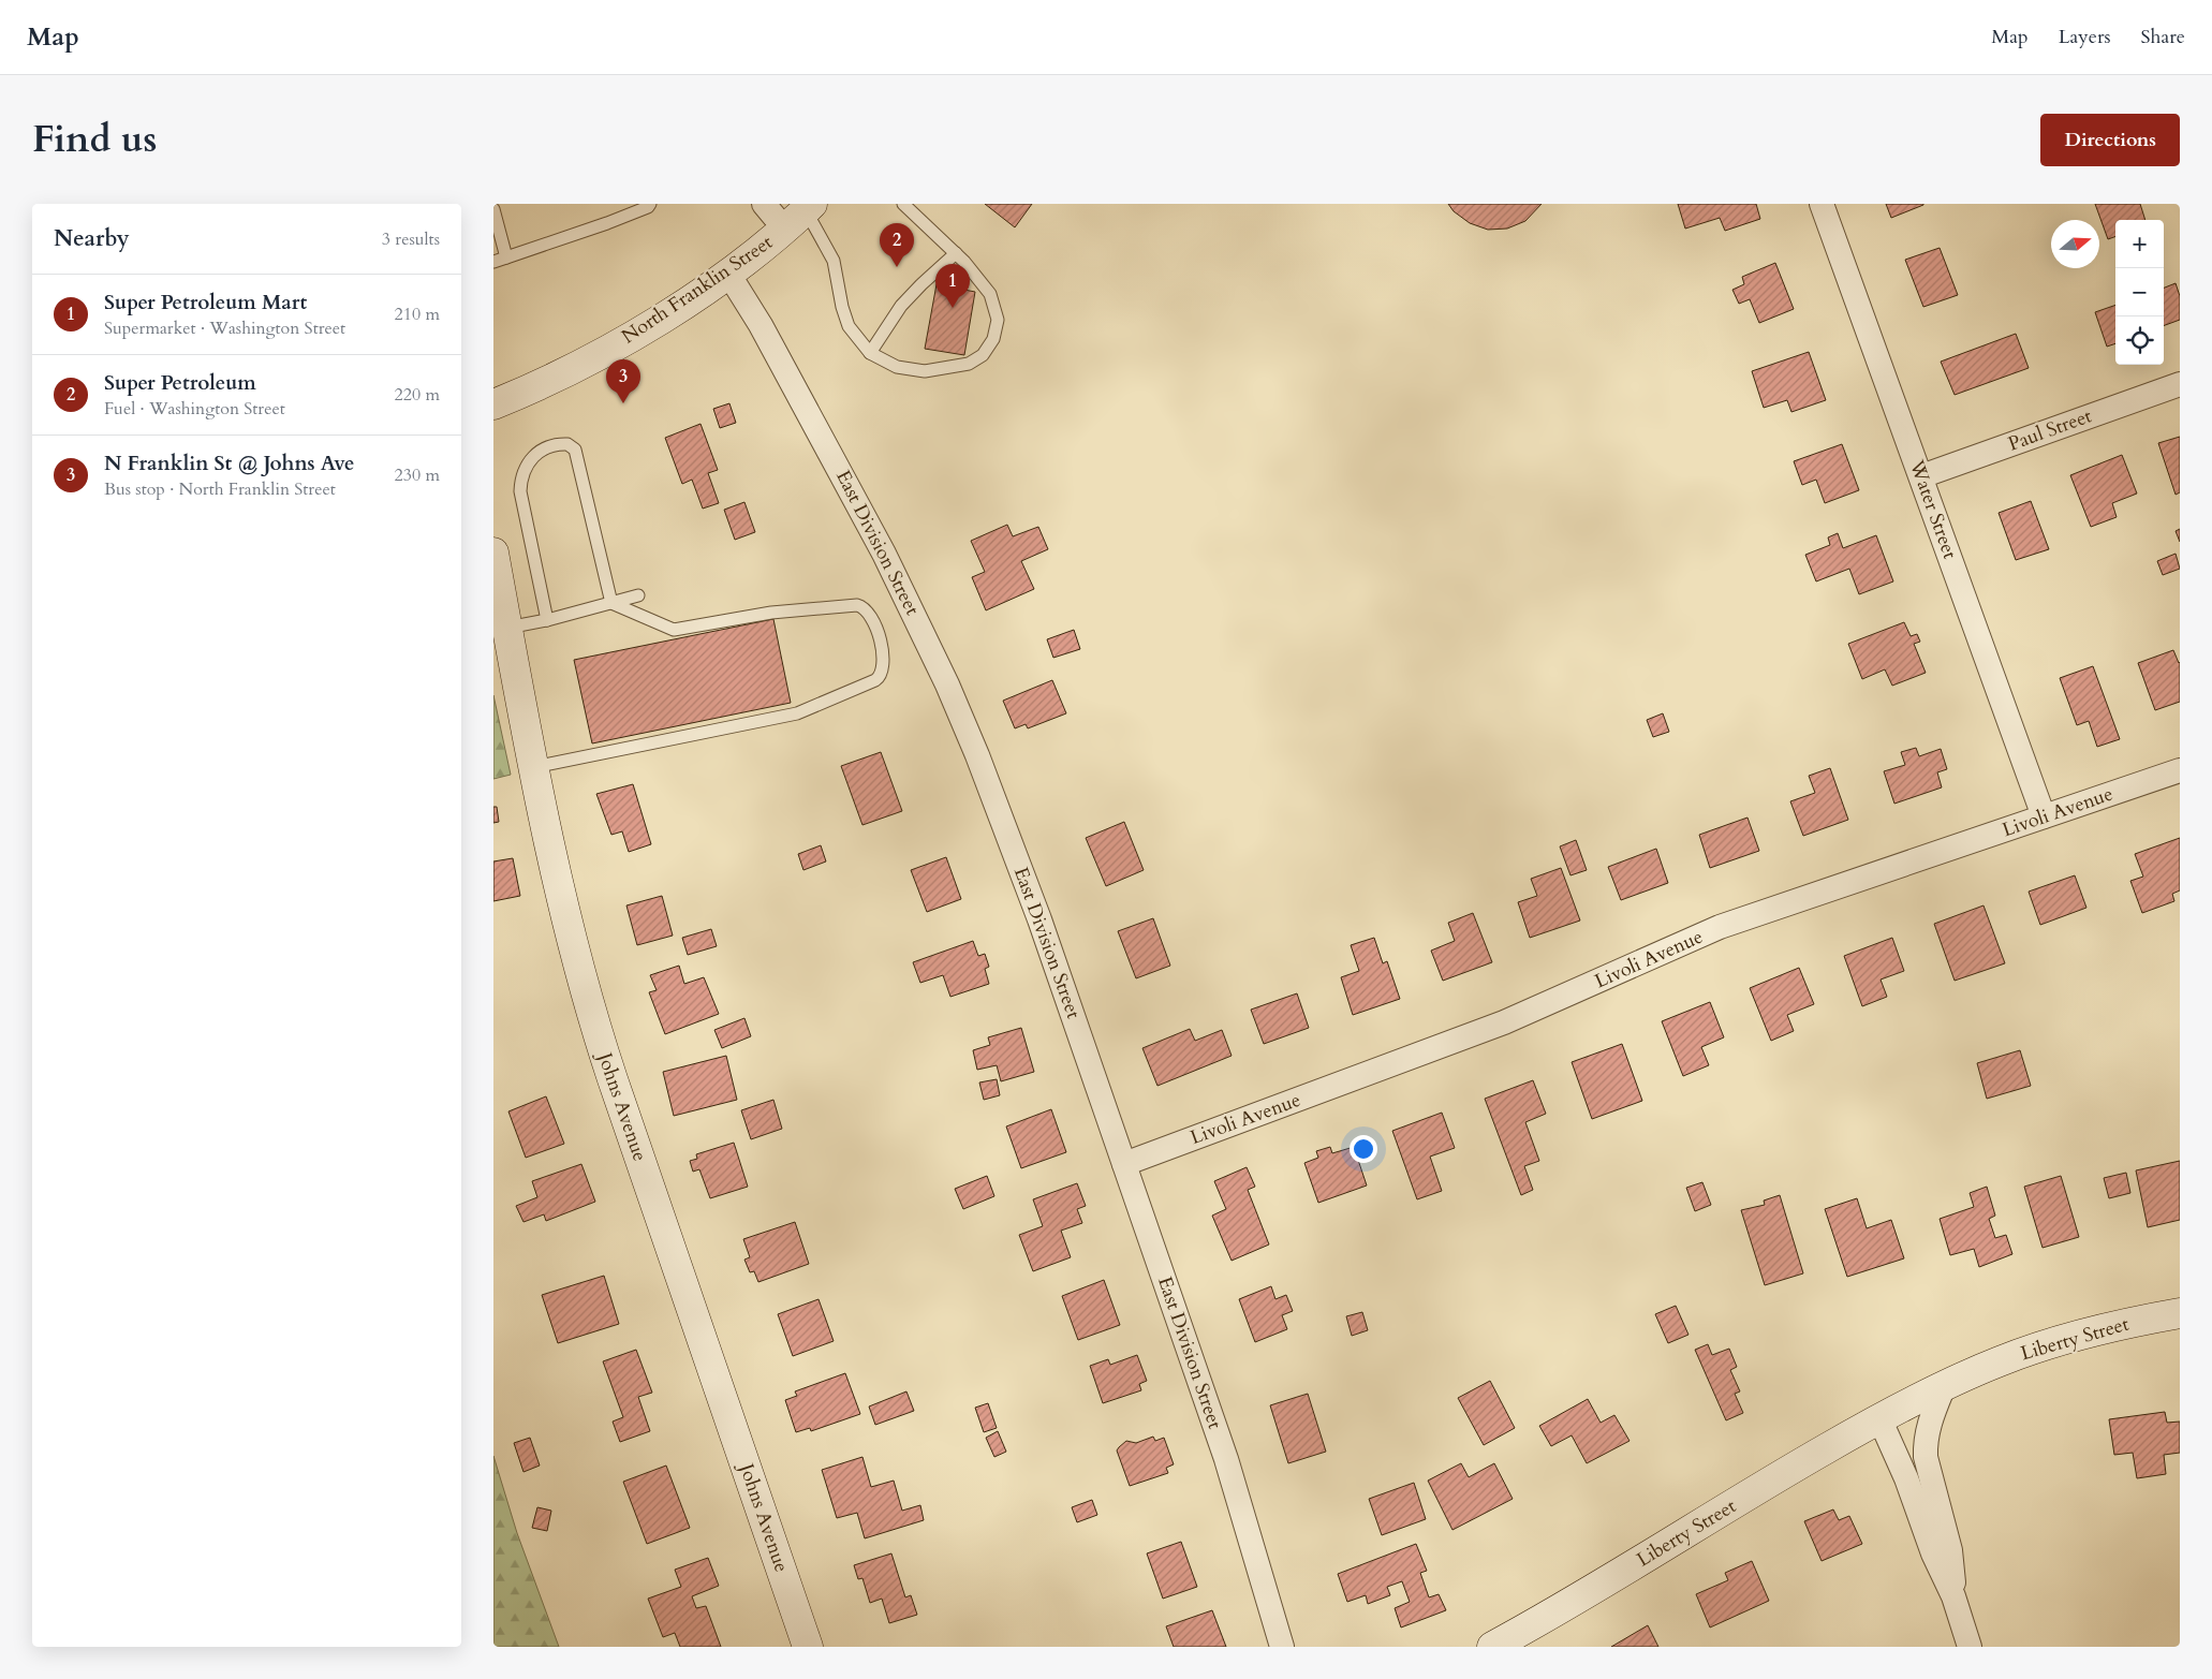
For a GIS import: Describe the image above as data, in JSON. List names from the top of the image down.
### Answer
{
  "streets": {
    "street": [
      "North Franklin Street",
      "Paul Street",
      "Water Street",
      "East Division Street",
      "Livoli Avenue",
      "Johns Avenue",
      "Liberty Street"
    ]
  },
  "crossings": [
    ["North Franklin Street", "East Division Street"],
    ["Paul Street", "Water Street"],
    ["Water Street", "Livoli Avenue"],
    ["East Division Street", "Livoli Avenue"]
  ],
  "north": "right",
  "page": {
    "header": "Map",
    "nav": ["Map", "Layers", "Share"],
    "title": "Find us",
    "buttons": "Directions",
    "heading": ["Nearby", "3 results"],
    "map_buttons": ["+", "−"],
    "pins": ["2", "1", "3"],
    "list": [
      {
        "mark": "1",
        "name": "Super Petroleum Mart",
        "note": "Supermarket · Washington Street",
        "value": "210 m"
      },
      {
        "mark": "2",
        "name": "Super Petroleum",
        "note": "Fuel · Washington Street",
        "value": "220 m"
      },
      {
        "mark": "3",
        "name": "N Franklin St @ Johns Ave",
        "note": "Bus stop · North Franklin Street",
        "value": "230 m"
      }
    ]
  }
}
